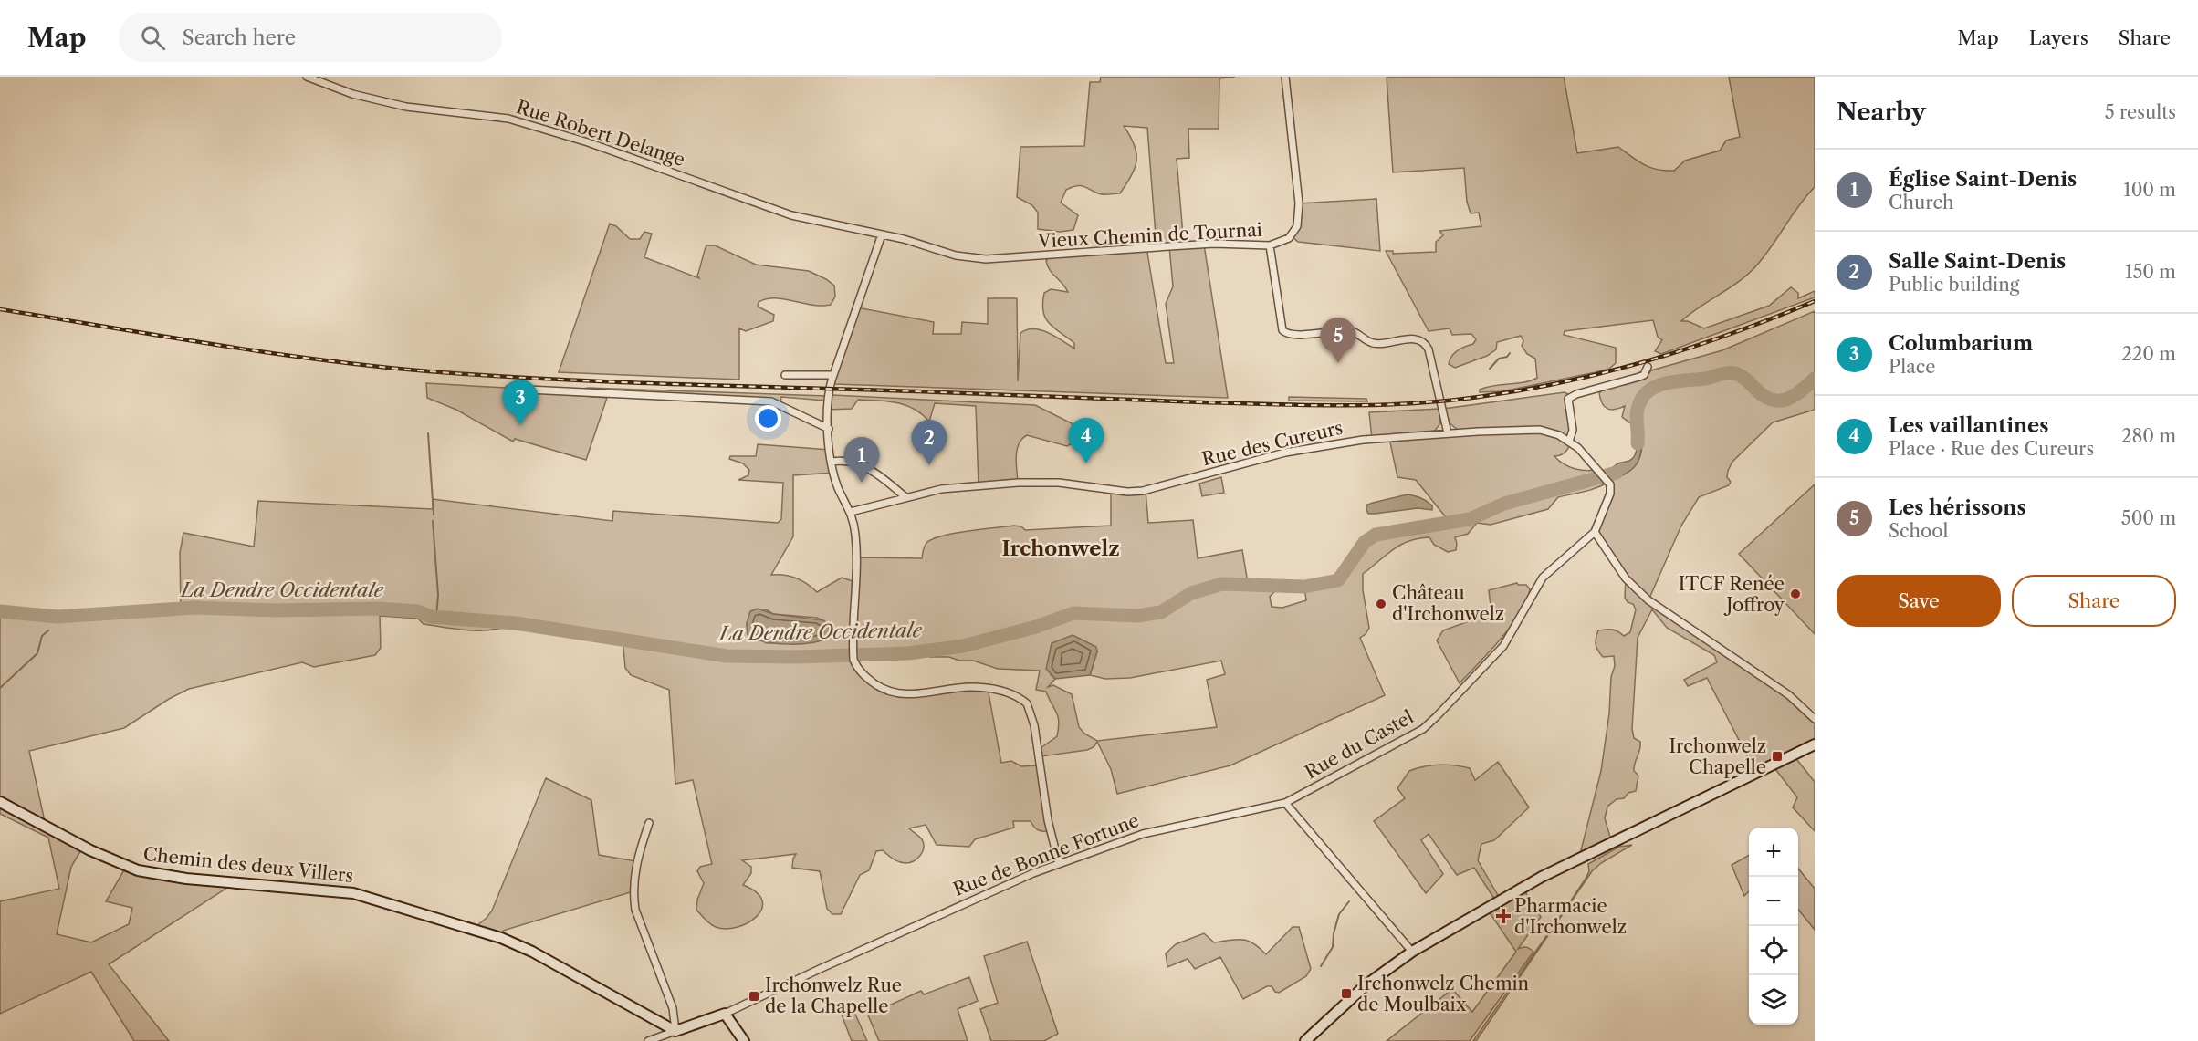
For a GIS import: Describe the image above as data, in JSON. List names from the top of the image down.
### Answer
{
  "streets": {
    "street": [
      "Rue Robert Delange",
      "Vieux Chemin de Tournai",
      "Rue des Cureurs",
      "Rue du Castel",
      "Rue de Bonne Fortune",
      "Chemin des deux Villers"
    ]
  },
  "crossings": [
    ["Rue Robert Delange", "Vieux Chemin de Tournai"],
    ["Rue des Cureurs", "Rue du Castel"],
    ["Rue du Castel", "Rue de Bonne Fortune"],
    ["Rue de Bonne Fortune", "Chemin des deux Villers"]
  ],
  "districts": ["Irchonwelz"],
  "water": ["La Dendre Occidentale"],
  "places": {
    "other": ["ITCF Renée Joffroy", "Château d'Irchonwelz"],
    "transit": ["Irchonwelz Chapelle", "Irchonwelz Chemin de Moulbaix", "Irchonwelz Rue de la Chapelle"],
    "health": ["Pharmacie d'Irchonwelz"]
  },
  "page": {
    "header": "Map",
    "search": "Search here",
    "nav": ["Map", "Layers", "Share"],
    "heading": ["Nearby", "5 results"],
    "list": [
      {
        "mark": "1",
        "name": "Église Saint-Denis",
        "note": "Church",
        "value": "100 m"
      },
      {
        "mark": "2",
        "name": "Salle Saint-Denis",
        "note": "Public building",
        "value": "150 m"
      },
      {
        "mark": "3",
        "name": "Columbarium",
        "note": "Place",
        "value": "220 m"
      },
      {
        "mark": "4",
        "name": "Les vaillantines",
        "note": "Place · Rue des Cureurs",
        "value": "280 m"
      },
      {
        "mark": "5",
        "name": "Les hérissons",
        "note": "School",
        "value": "500 m"
      }
    ],
    "pins": [
      "5",
      "3",
      "4",
      "2",
      "1"
    ],
    "buttons": ["Save", "Share"],
    "map_buttons": ["+", "−"]
  }
}
